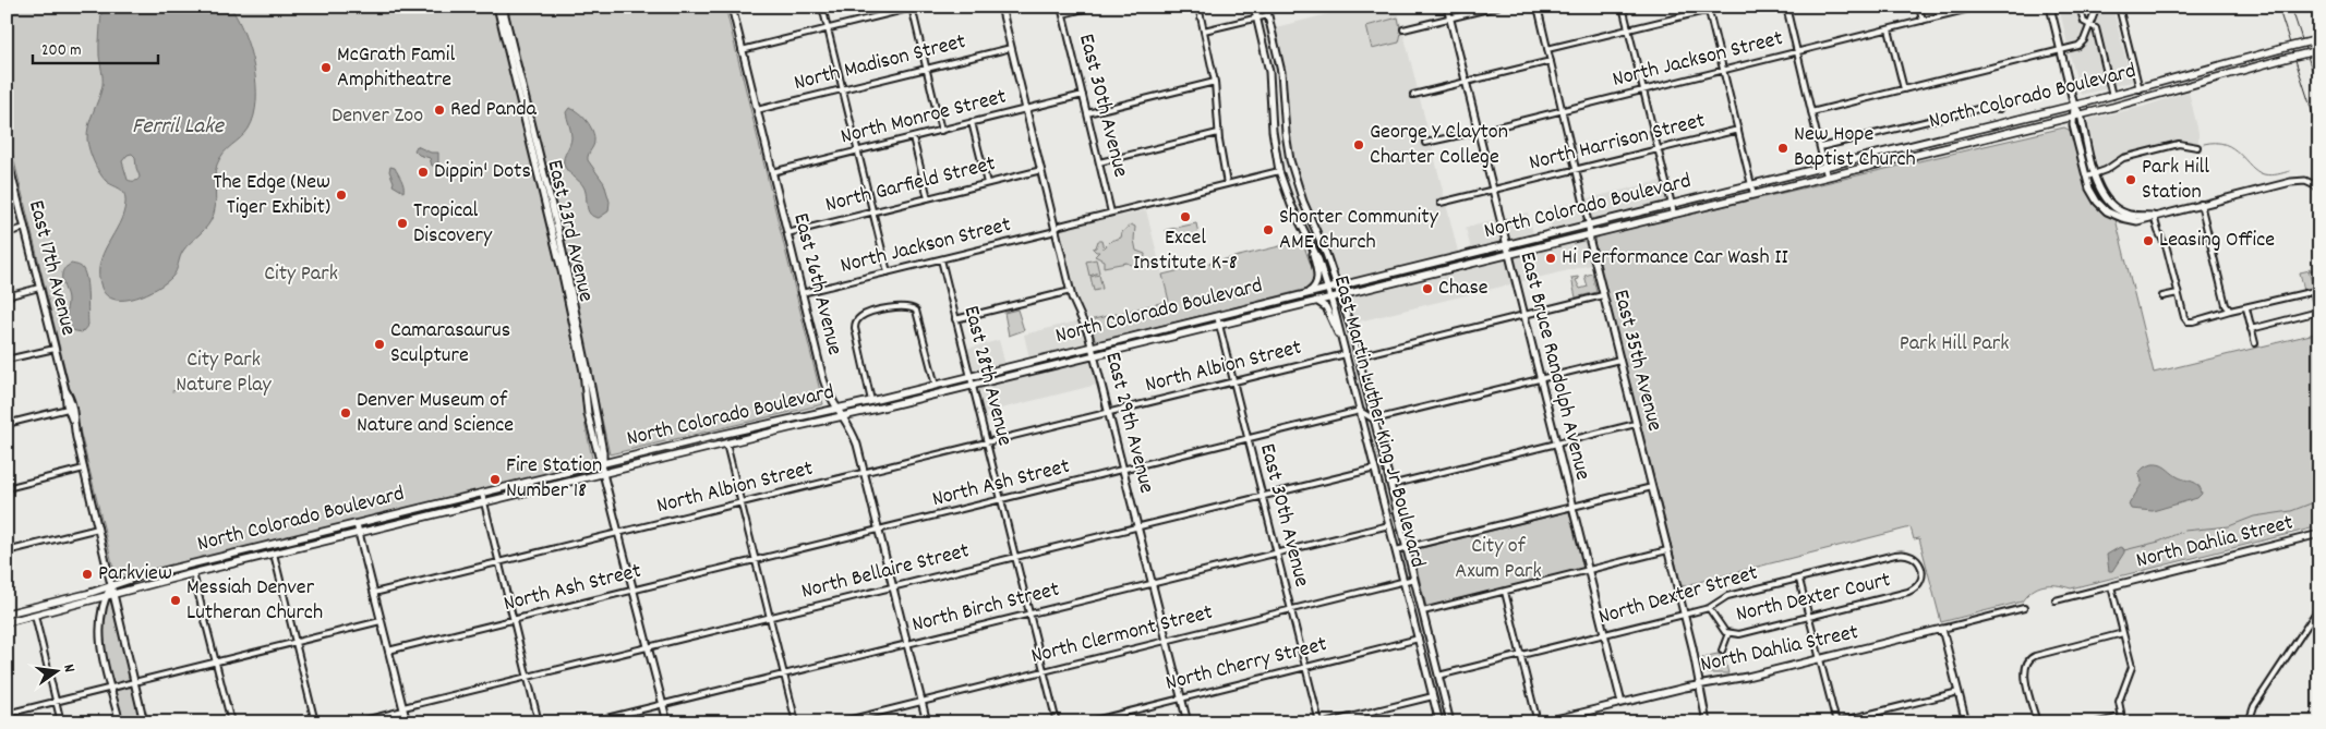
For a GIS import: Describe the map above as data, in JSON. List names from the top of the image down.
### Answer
{
  "streets": {
    "main road": ["North Colorado Boulevard"],
    "street": [
      "North Jackson Street",
      "North Madison Street",
      "East 30th Avenue",
      "North Monroe Street",
      "North Harrison Street",
      "North Garfield Street",
      "East 23rd Avenue",
      "East 17th Avenue",
      "East 26th Avenue",
      "East 35th Avenue",
      "East Bruce Randolph Avenue",
      "North Albion Street",
      "East 28th Avenue",
      "East Martin Luther King Jr Boulevard",
      "East 29th Avenue",
      "North Ash Street",
      "North Dahlia Street",
      "North Bellaire Street",
      "North Dexter Street",
      "North Dexter Court",
      "North Birch Street",
      "North Clermont Street",
      "North Cherry Street"
    ]
  },
  "crossings": [
    ["North Jackson Street", "East 30th Avenue"],
    ["North Jackson Street", "East 26th Avenue"],
    ["North Jackson Street", "East 35th Avenue"],
    ["North Jackson Street", "East Bruce Randolph Avenue"],
    ["North Jackson Street", "East 28th Avenue"],
    ["North Jackson Street", "East Martin Luther King Jr Boulevard"],
    ["North Jackson Street", "East 29th Avenue"],
    ["North Madison Street", "East 26th Avenue"],
    ["North Madison Street", "East 29th Avenue"],
    ["North Colorado Boulevard", "East 30th Avenue"],
    ["North Colorado Boulevard", "East 23rd Avenue"],
    ["North Colorado Boulevard", "East 17th Avenue"],
    ["North Colorado Boulevard", "East 26th Avenue"],
    ["North Colorado Boulevard", "East 35th Avenue"],
    ["North Colorado Boulevard", "East Bruce Randolph Avenue"],
    ["North Colorado Boulevard", "East 28th Avenue"],
    ["North Colorado Boulevard", "East Martin Luther King Jr Boulevard"],
    ["North Colorado Boulevard", "East 29th Avenue"],
    ["East 30th Avenue", "North Monroe Street"],
    ["East 30th Avenue", "North Albion Street"],
    ["East 30th Avenue", "North Ash Street"],
    ["East 30th Avenue", "North Bellaire Street"],
    ["East 30th Avenue", "North Birch Street"],
    ["East 30th Avenue", "North Clermont Street"],
    ["East 30th Avenue", "North Cherry Street"],
    ["North Monroe Street", "East 26th Avenue"],
    ["North Monroe Street", "East 29th Avenue"],
    ["North Harrison Street", "East 35th Avenue"],
    ["North Harrison Street", "East Bruce Randolph Avenue"],
    ["North Garfield Street", "East 26th Avenue"],
    ["North Garfield Street", "East 29th Avenue"],
    ["East 23rd Avenue", "North Albion Street"],
    ["East 23rd Avenue", "North Ash Street"],
    ["East 23rd Avenue", "North Bellaire Street"],
    ["East 23rd Avenue", "North Birch Street"],
    ["East 26th Avenue", "North Albion Street"],
    ["East 26th Avenue", "North Ash Street"],
    ["East 26th Avenue", "North Bellaire Street"],
    ["East 26th Avenue", "North Birch Street"],
    ["East 26th Avenue", "North Clermont Street"],
    ["East 35th Avenue", "North Dahlia Street"],
    ["East 35th Avenue", "North Dexter Street"],
    ["East Bruce Randolph Avenue", "North Dahlia Street"],
    ["East Bruce Randolph Avenue", "North Dexter Street"],
    ["North Albion Street", "East 28th Avenue"],
    ["North Albion Street", "East Martin Luther King Jr Boulevard"],
    ["North Albion Street", "East 29th Avenue"],
    ["East 28th Avenue", "North Ash Street"],
    ["East 28th Avenue", "North Bellaire Street"],
    ["East 28th Avenue", "North Birch Street"],
    ["East 28th Avenue", "North Clermont Street"],
    ["East Martin Luther King Jr Boulevard", "North Ash Street"],
    ["East Martin Luther King Jr Boulevard", "North Bellaire Street"],
    ["East Martin Luther King Jr Boulevard", "North Dexter Street"],
    ["East Martin Luther King Jr Boulevard", "North Birch Street"],
    ["East Martin Luther King Jr Boulevard", "North Clermont Street"],
    ["East Martin Luther King Jr Boulevard", "North Cherry Street"],
    ["East 29th Avenue", "North Ash Street"],
    ["East 29th Avenue", "North Bellaire Street"],
    ["East 29th Avenue", "North Birch Street"],
    ["East 29th Avenue", "North Clermont Street"],
    ["East 29th Avenue", "North Cherry Street"],
    ["North Dexter Street", "North Dexter Court"]
  ],
  "water": ["Ferril Lake"],
  "parks": [
    "Denver Zoo",
    "City Park",
    "Park Hill Park",
    "City Park Nature Play",
    "City of Axum Park"
  ],
  "places": [
    "McGrath Famil Amphitheatre",
    "Red Panda",
    "George Y Clayton Charter College",
    "New Hope Baptist Church",
    "Dippin' Dots",
    "Park Hill Station",
    "The Edge (New Tiger Exhibit)",
    "Excel Institute K-8",
    "Tropical Discovery",
    "Shorter Community AME Church",
    "Leasing Office",
    "Hi Performance Car Wash II",
    "Chase",
    "Camarasaurus Sculpture",
    "Denver Museum of Nature and Science",
    "Fire Station Number 18",
    "Parkview",
    "Messiah Denver Lutheran Church"
  ],
  "scale_bar": "200 m",
  "north": "right"
}
